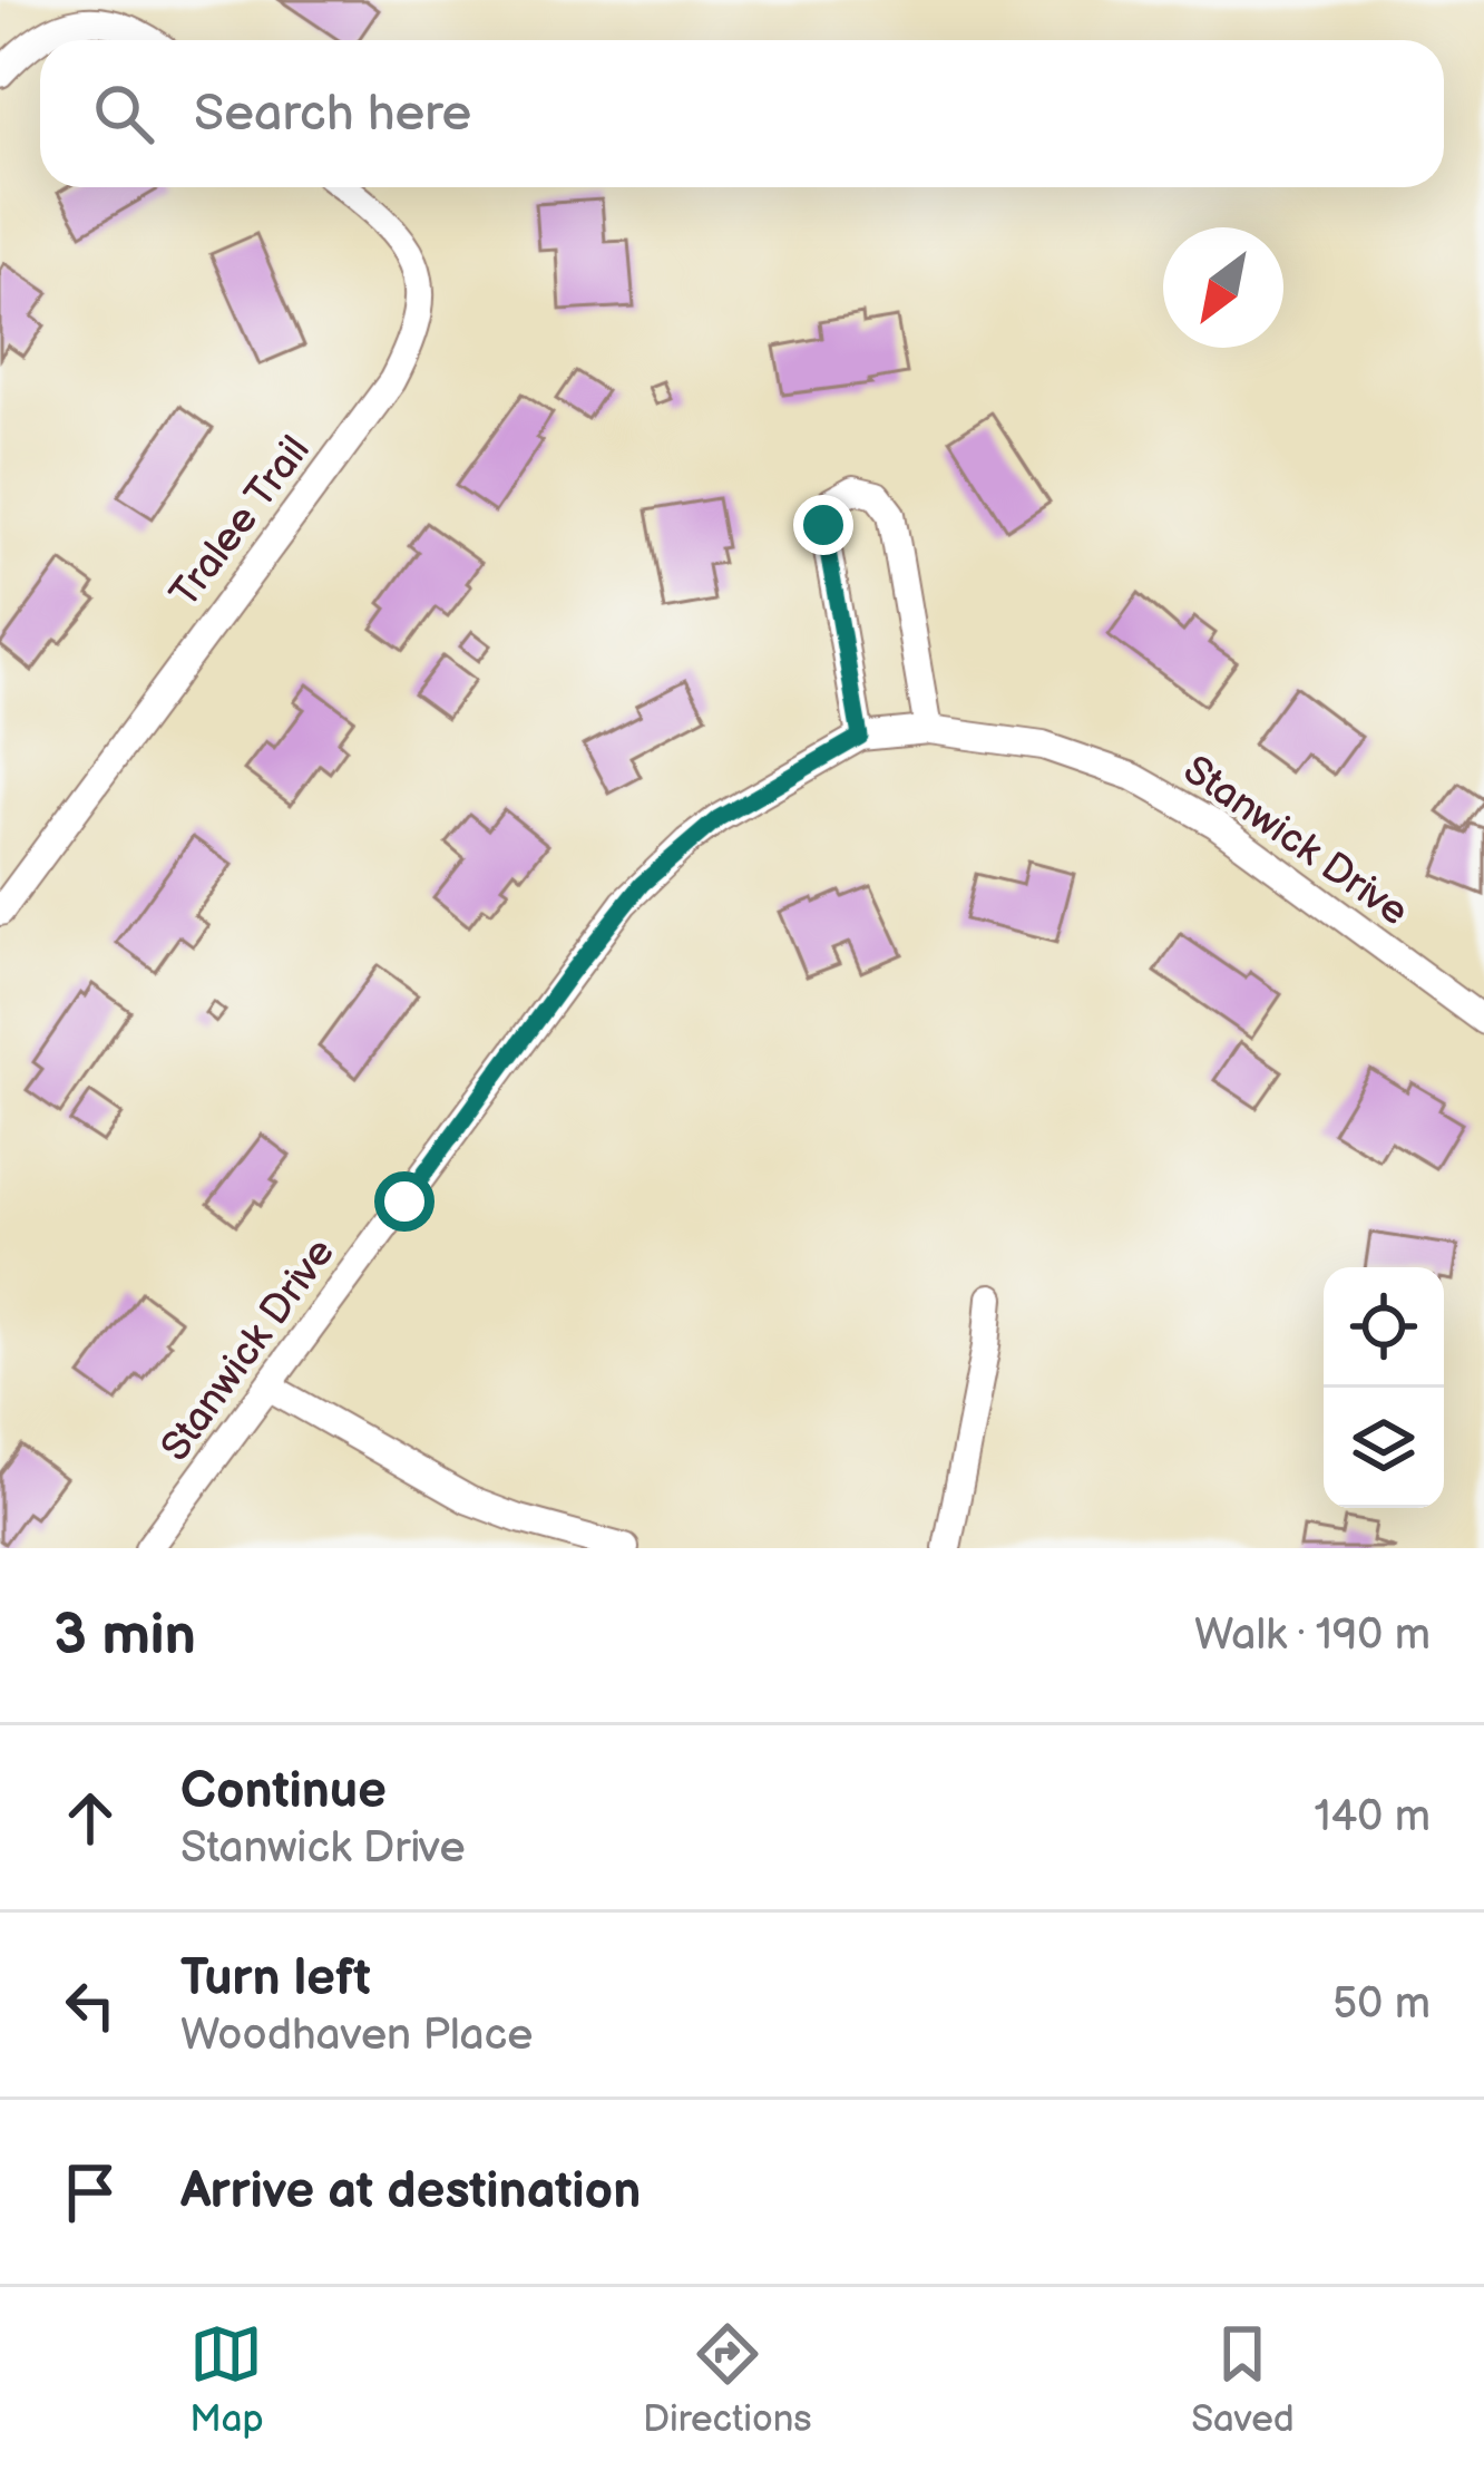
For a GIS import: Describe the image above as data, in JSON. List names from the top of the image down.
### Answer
{
  "streets": {
    "street": ["Tralee Trail", "Stanwick Drive"]
  },
  "north": "bottom left",
  "page": {
    "search": "Search here",
    "heading": ["3 min", "Walk · 190 m"],
    "list": [
      ["Continue", "Stanwick Drive", "140 m"],
      ["Turn left", "Woodhaven Place", "50 m"],
      "Arrive at destination"
    ],
    "nav": ["Map", "Directions", "Saved"]
  }
}
